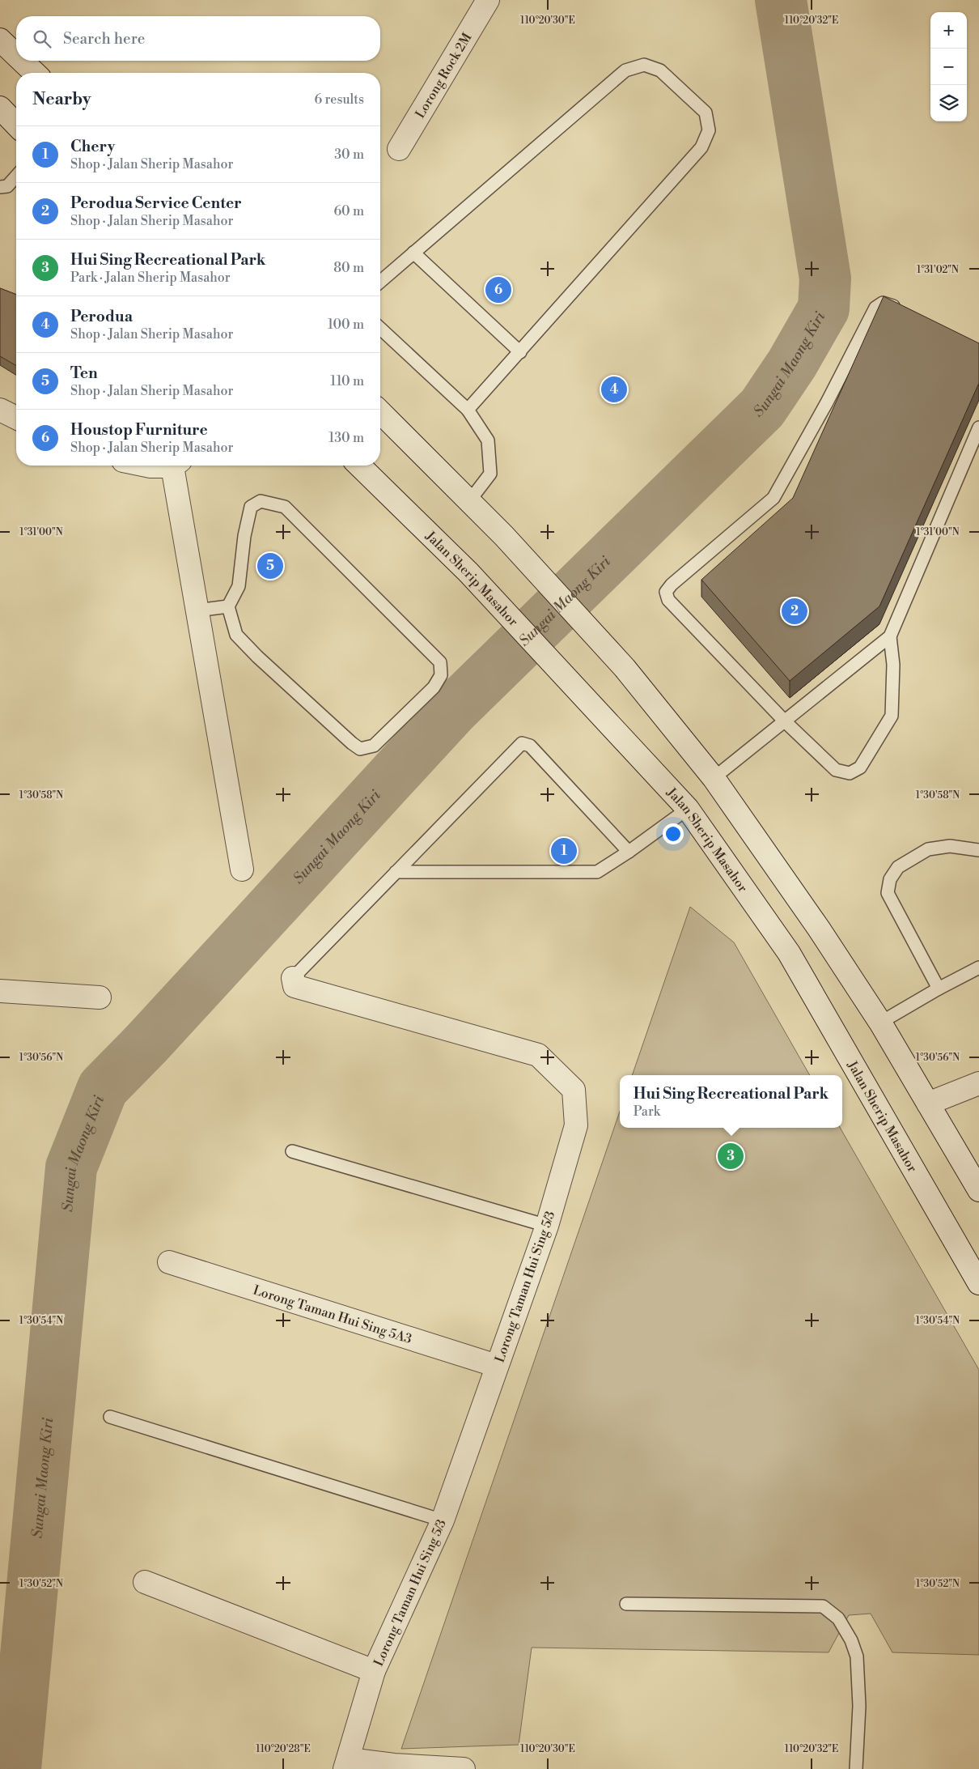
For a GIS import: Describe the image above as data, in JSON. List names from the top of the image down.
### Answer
{
  "streets": {
    "street": [
      "Lorong Rock 2M",
      "Jalan Sherip Masahor",
      "Lorong Taman Hui Sing 5/3",
      "Lorong Taman Hui Sing 5A3"
    ]
  },
  "crossings": [
    ["Lorong Taman Hui Sing 5/3", "Lorong Taman Hui Sing 5A3"]
  ],
  "water": ["Sungai Maong Kiri"],
  "page": {
    "map_buttons": ["+", "−"],
    "search": "Search here",
    "heading": ["Nearby", "6 results"],
    "list": [
      {
        "mark": "1",
        "name": "Chery",
        "note": "Shop · Jalan Sherip Masahor",
        "value": "30 m"
      },
      {
        "mark": "2",
        "name": "Perodua Service Center",
        "note": "Shop · Jalan Sherip Masahor",
        "value": "60 m"
      },
      {
        "mark": "3",
        "name": "Hui Sing Recreational Park",
        "note": "Park · Jalan Sherip Masahor",
        "value": "80 m"
      },
      {
        "mark": "4",
        "name": "Perodua",
        "note": "Shop · Jalan Sherip Masahor",
        "value": "100 m"
      },
      {
        "mark": "5",
        "name": "Ten",
        "note": "Shop · Jalan Sherip Masahor",
        "value": "110 m"
      },
      {
        "mark": "6",
        "name": "Houstop Furniture",
        "note": "Shop · Jalan Sherip Masahor",
        "value": "130 m"
      }
    ],
    "pins": [
      "6",
      "4",
      "5",
      "2",
      "1",
      "3"
    ],
    "popup": ["Hui Sing Recreational Park", "Park"]
  },
  "coordinates": [
    "110°20'30\"E",
    "110°20'32\"E",
    "1°31'02\"N",
    "1°31'00\"N",
    "1°30'58\"N",
    "1°30'56\"N",
    "1°30'54\"N",
    "1°30'52\"N",
    "110°20'28\"E"
  ]
}
